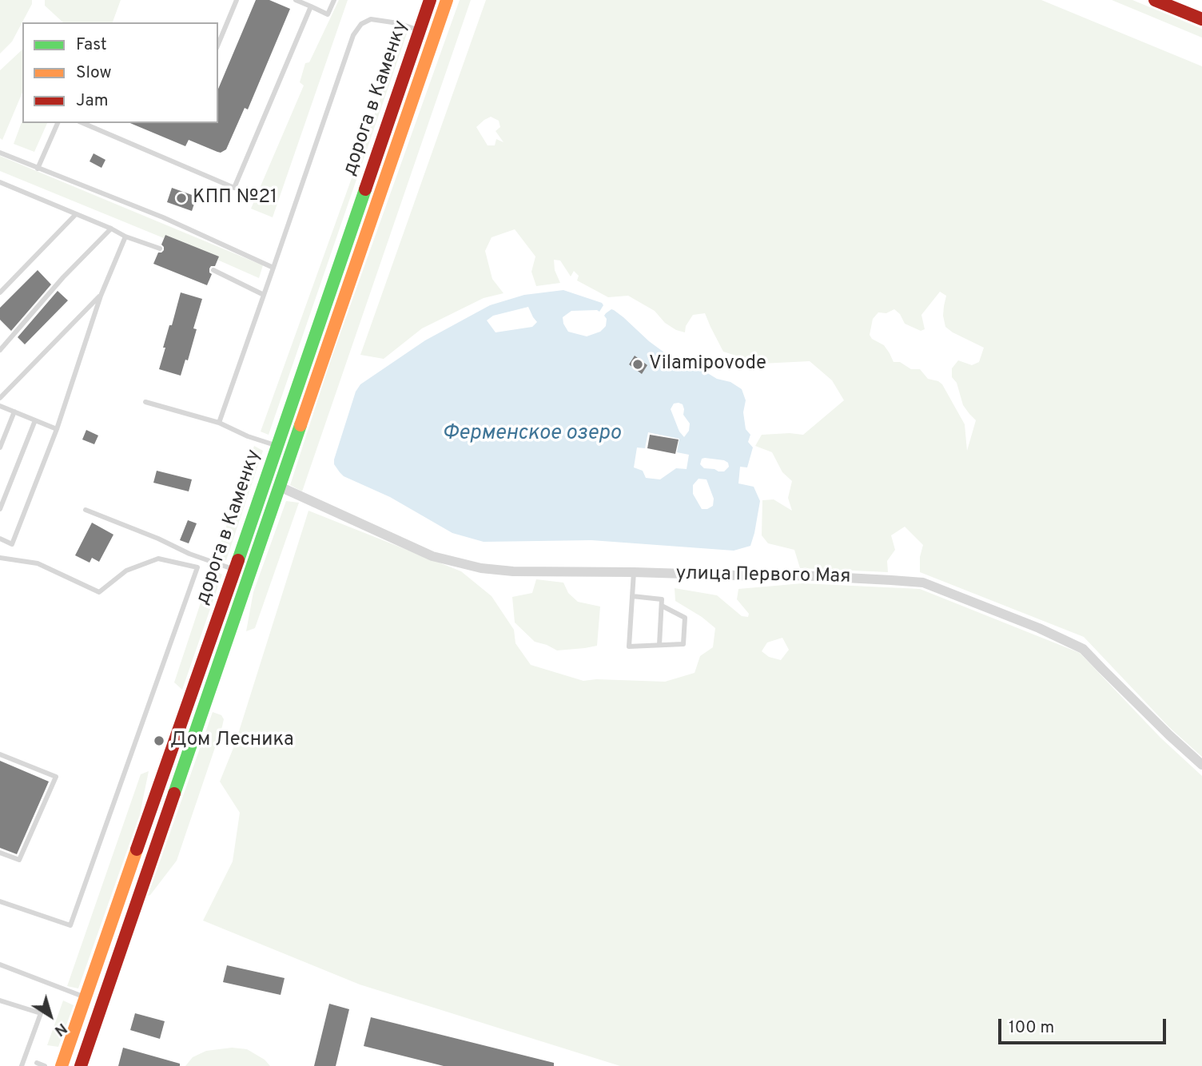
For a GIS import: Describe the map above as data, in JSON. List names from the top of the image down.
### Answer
{
  "streets": {
    "main road": ["дорога в Каменку"],
    "street": ["улица Первого Мая"]
  },
  "crossings": [
    ["дорога в Каменку", "улица Первого Мая"]
  ],
  "water": ["Ферменское озеро"],
  "places": ["КПП №21", "Vilamipovode", "Дом Лесника"],
  "legend": ["Fast", "Slow", "Jam"],
  "scale_bar": "100 m",
  "north": "bottom right"
}
